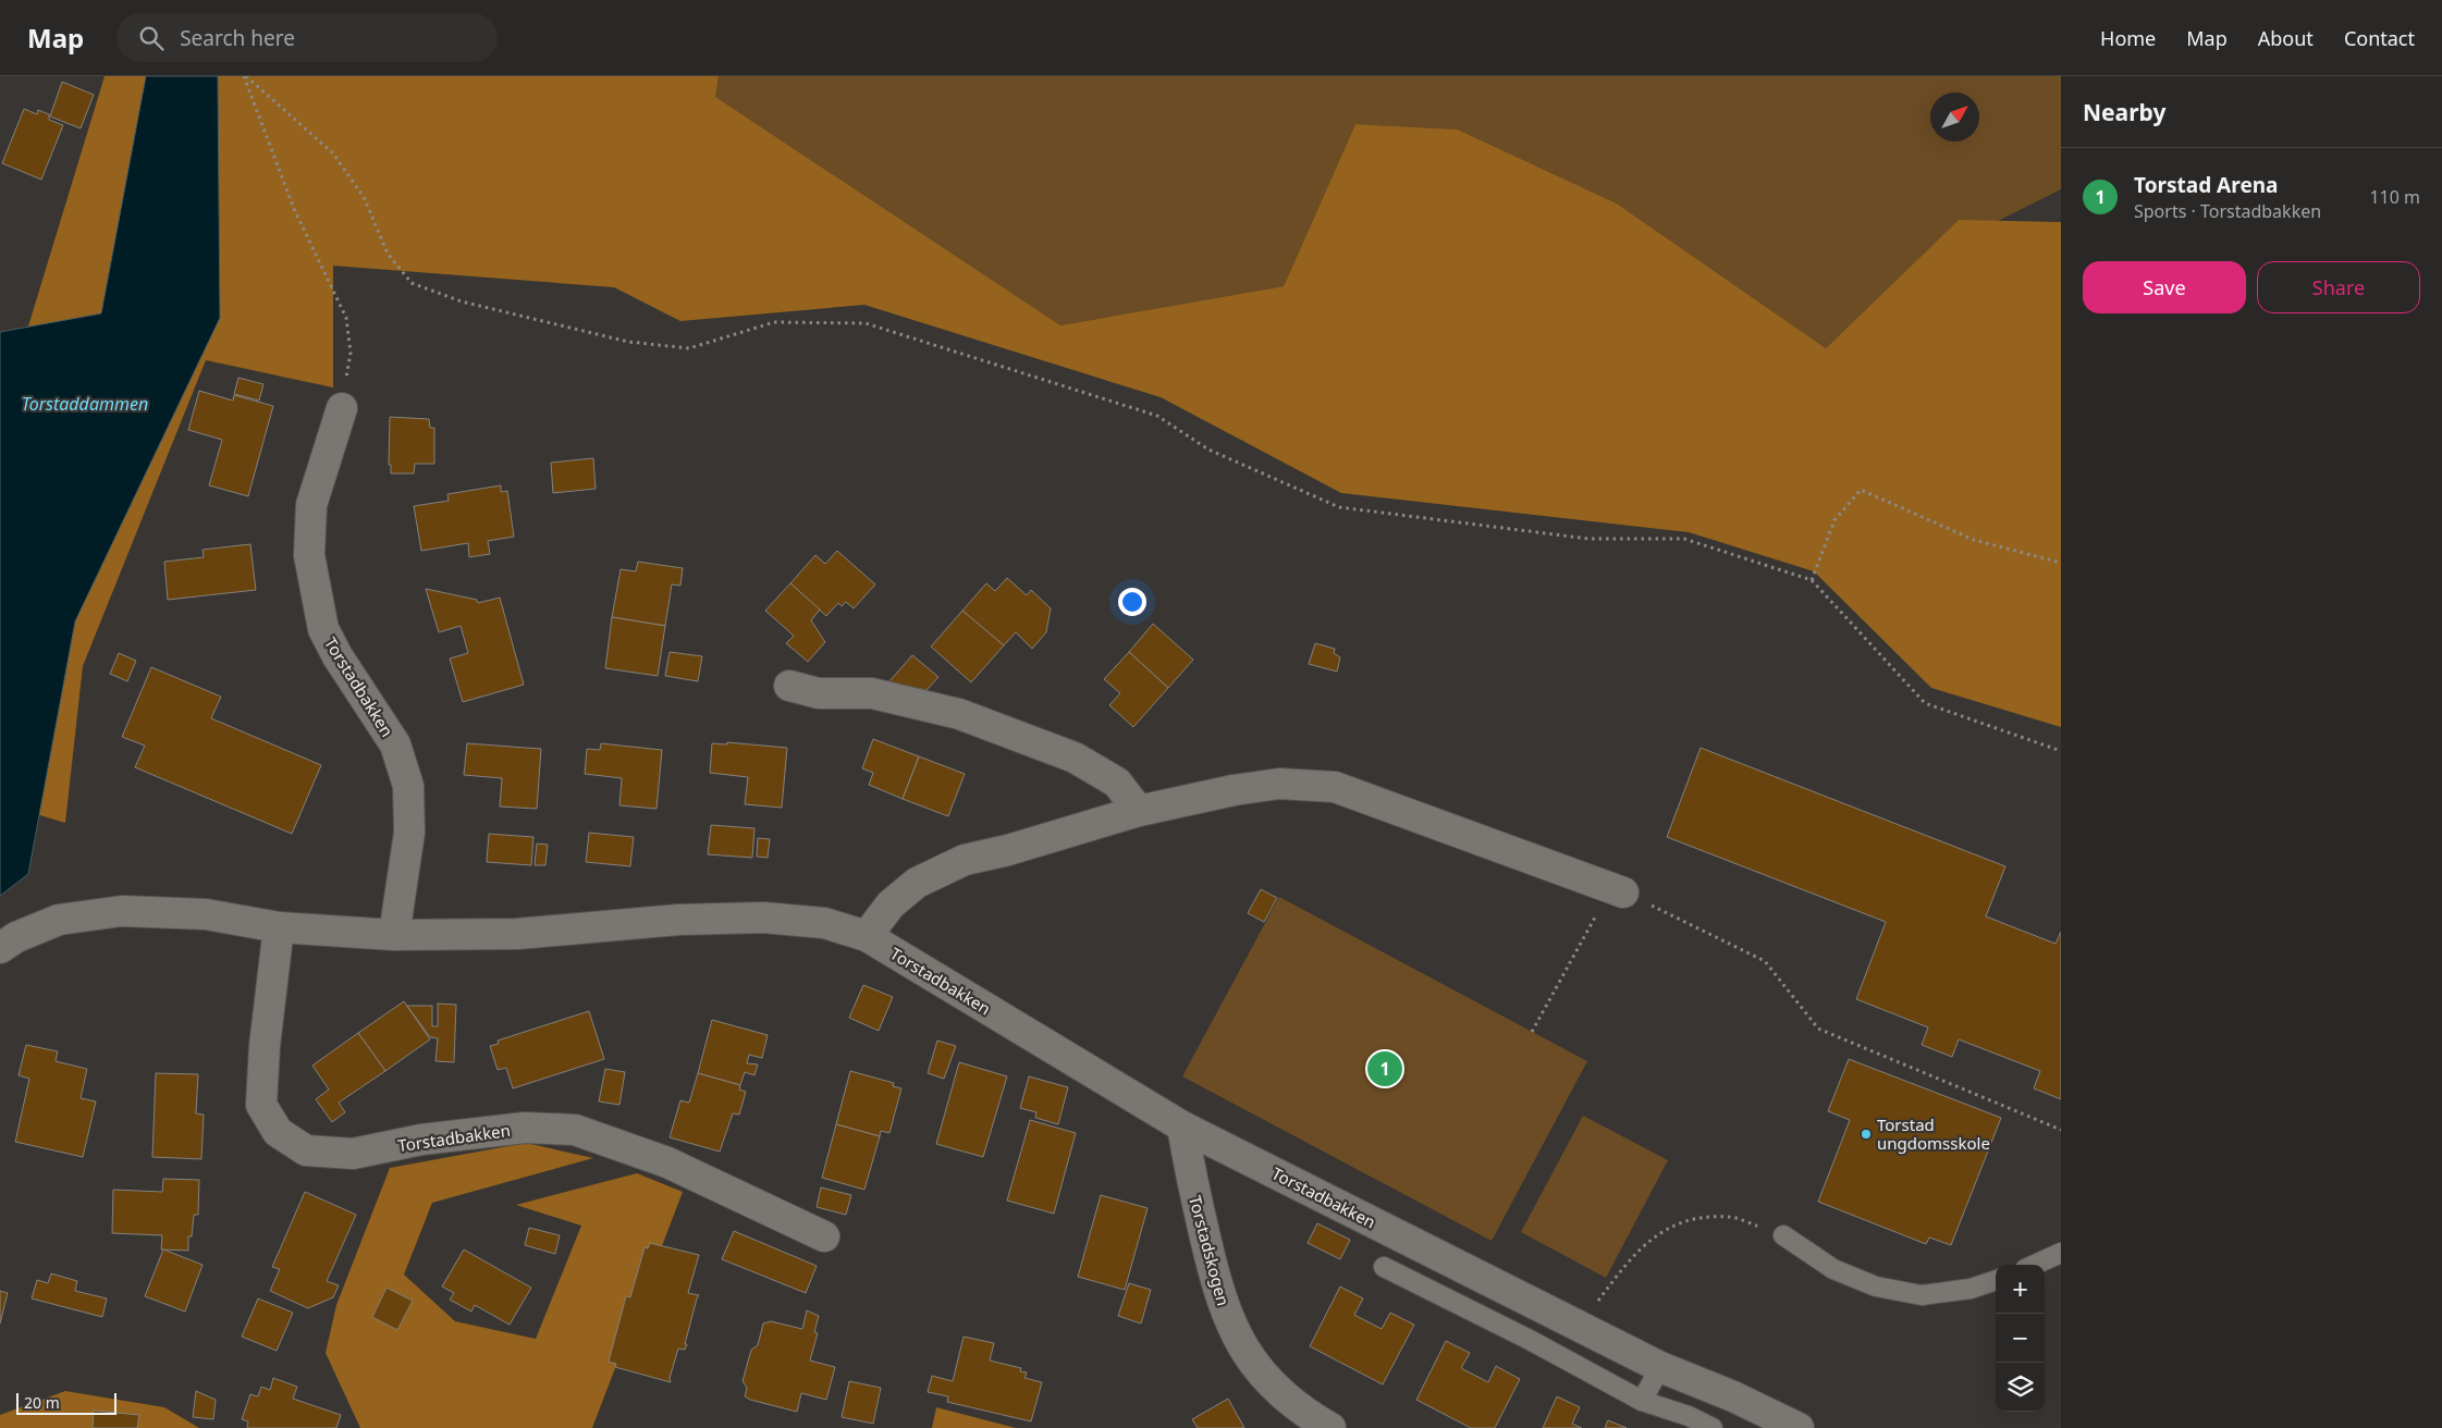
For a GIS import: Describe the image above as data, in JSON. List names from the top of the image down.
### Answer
{
  "streets": {
    "street": ["Torstadbakken", "Torstadskogen"]
  },
  "crossings": [
    ["Torstadbakken", "Torstadskogen"]
  ],
  "water": ["Torstaddammen"],
  "places": ["Torstad ungdomsskole"],
  "scale_bar": "20 m",
  "north": "top right",
  "page": {
    "header": "Map",
    "search": "Search here",
    "nav": [
      "Home",
      "Map",
      "About",
      "Contact"
    ],
    "heading": "Nearby",
    "list": [
      {
        "mark": "1",
        "name": "Torstad Arena",
        "note": "Sports · Torstadbakken",
        "value": "110 m"
      }
    ],
    "buttons": ["Save", "Share"],
    "pins": "1",
    "map_buttons": ["+", "−"],
    "scale": "20 m"
  }
}
